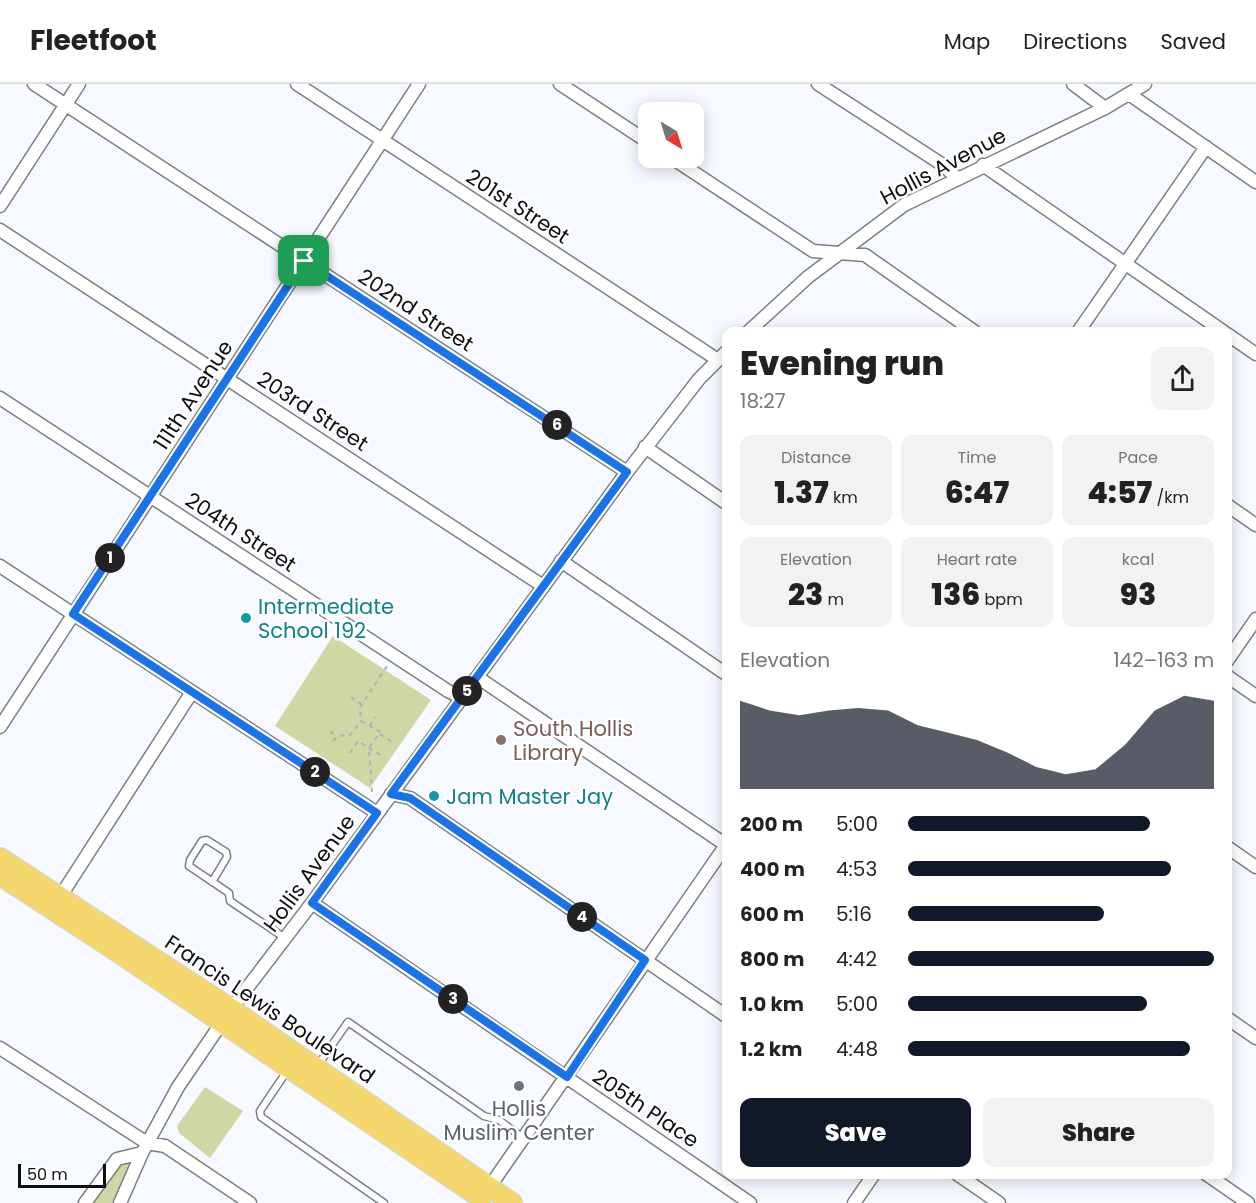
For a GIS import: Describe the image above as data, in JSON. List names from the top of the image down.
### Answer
{
  "streets": {
    "main road": ["Francis Lewis Boulevard"],
    "street": [
      "Hollis Avenue",
      "201st Street",
      "202nd Street",
      "111th Avenue",
      "203rd Street",
      "204th Street",
      "205th Place"
    ]
  },
  "crossings": [
    ["Hollis Avenue", "201st Street"],
    ["Hollis Avenue", "202nd Street"],
    ["Hollis Avenue", "203rd Street"],
    ["Hollis Avenue", "204th Street"],
    ["Hollis Avenue", "Francis Lewis Boulevard"],
    ["Hollis Avenue", "205th Place"],
    ["201st Street", "111th Avenue"],
    ["202nd Street", "111th Avenue"],
    ["111th Avenue", "203rd Street"],
    ["111th Avenue", "204th Street"]
  ],
  "places": [
    "Intermediate School 192",
    "South Hollis Library",
    "Jam Master Jay",
    "Hollis Muslim Center"
  ],
  "scale_bar": "50 m",
  "north": "bottom right",
  "page": {
    "header": "Fleetfoot",
    "nav": ["Map", "Directions", "Saved"],
    "heading": ["Evening run", "18:27"],
    "pins": [
      "6",
      "1",
      "5",
      "2",
      "4",
      "3"
    ],
    "stats": [
      ["Distance", "1.37 km"],
      ["Time", "6:47"],
      ["Pace", "4:57 /km"],
      ["Elevation", "23 m"],
      ["Heart rate", "136 bpm"],
      ["kcal", "93"]
    ],
    "chart": ["Elevation", "142–163 m"],
    "list": [
      {
        "name": "200 m",
        "note": "5:00"
      },
      {
        "name": "400 m",
        "note": "4:53"
      },
      {
        "name": "600 m",
        "note": "5:16"
      },
      {
        "name": "800 m",
        "note": "4:42"
      },
      {
        "name": "1.0 km",
        "note": "5:00"
      },
      {
        "name": "1.2 km",
        "note": "4:48"
      }
    ],
    "buttons": ["Save", "Share"],
    "scale": "50 m"
  }
}
